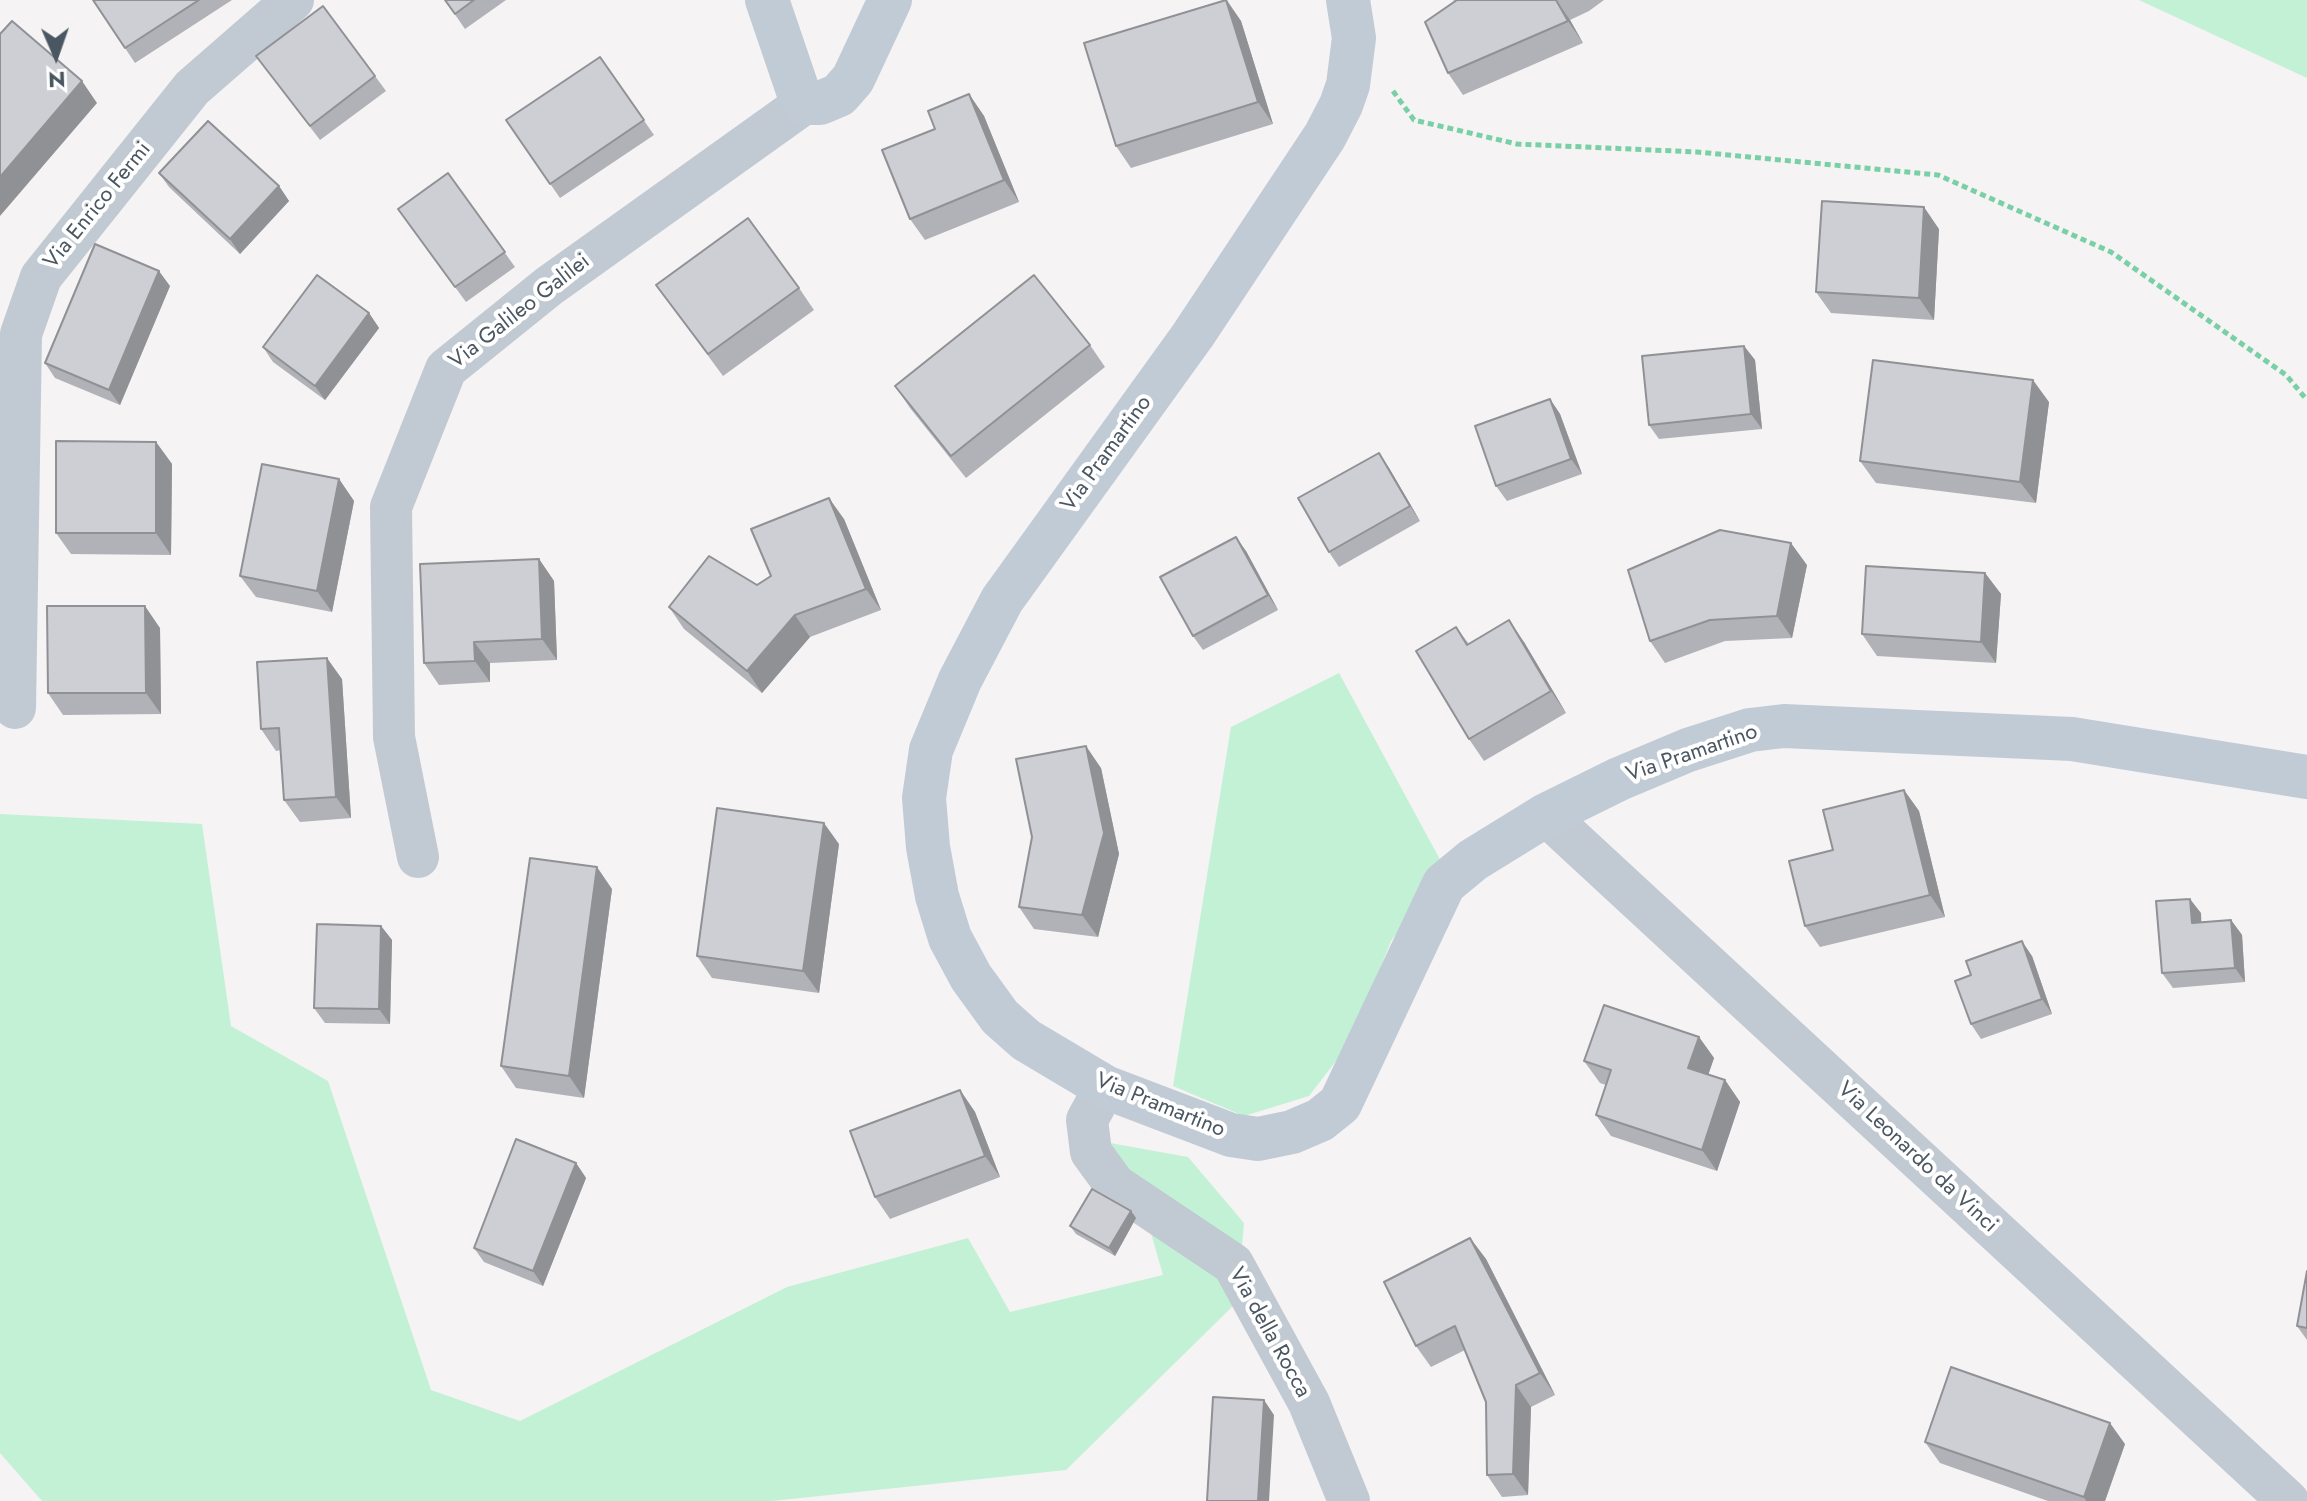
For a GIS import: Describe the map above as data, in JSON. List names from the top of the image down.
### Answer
{
  "streets": {
    "street": [
      "Via Enrico Fermi",
      "Via Galileo Galilei",
      "Via Pramartino",
      "Via Leonardo da Vinci",
      "Via della Rocca"
    ]
  },
  "crossings": [
    ["Via Pramartino", "Via Leonardo da Vinci"],
    ["Via Pramartino", "Via della Rocca"]
  ],
  "north": "bottom"
}
